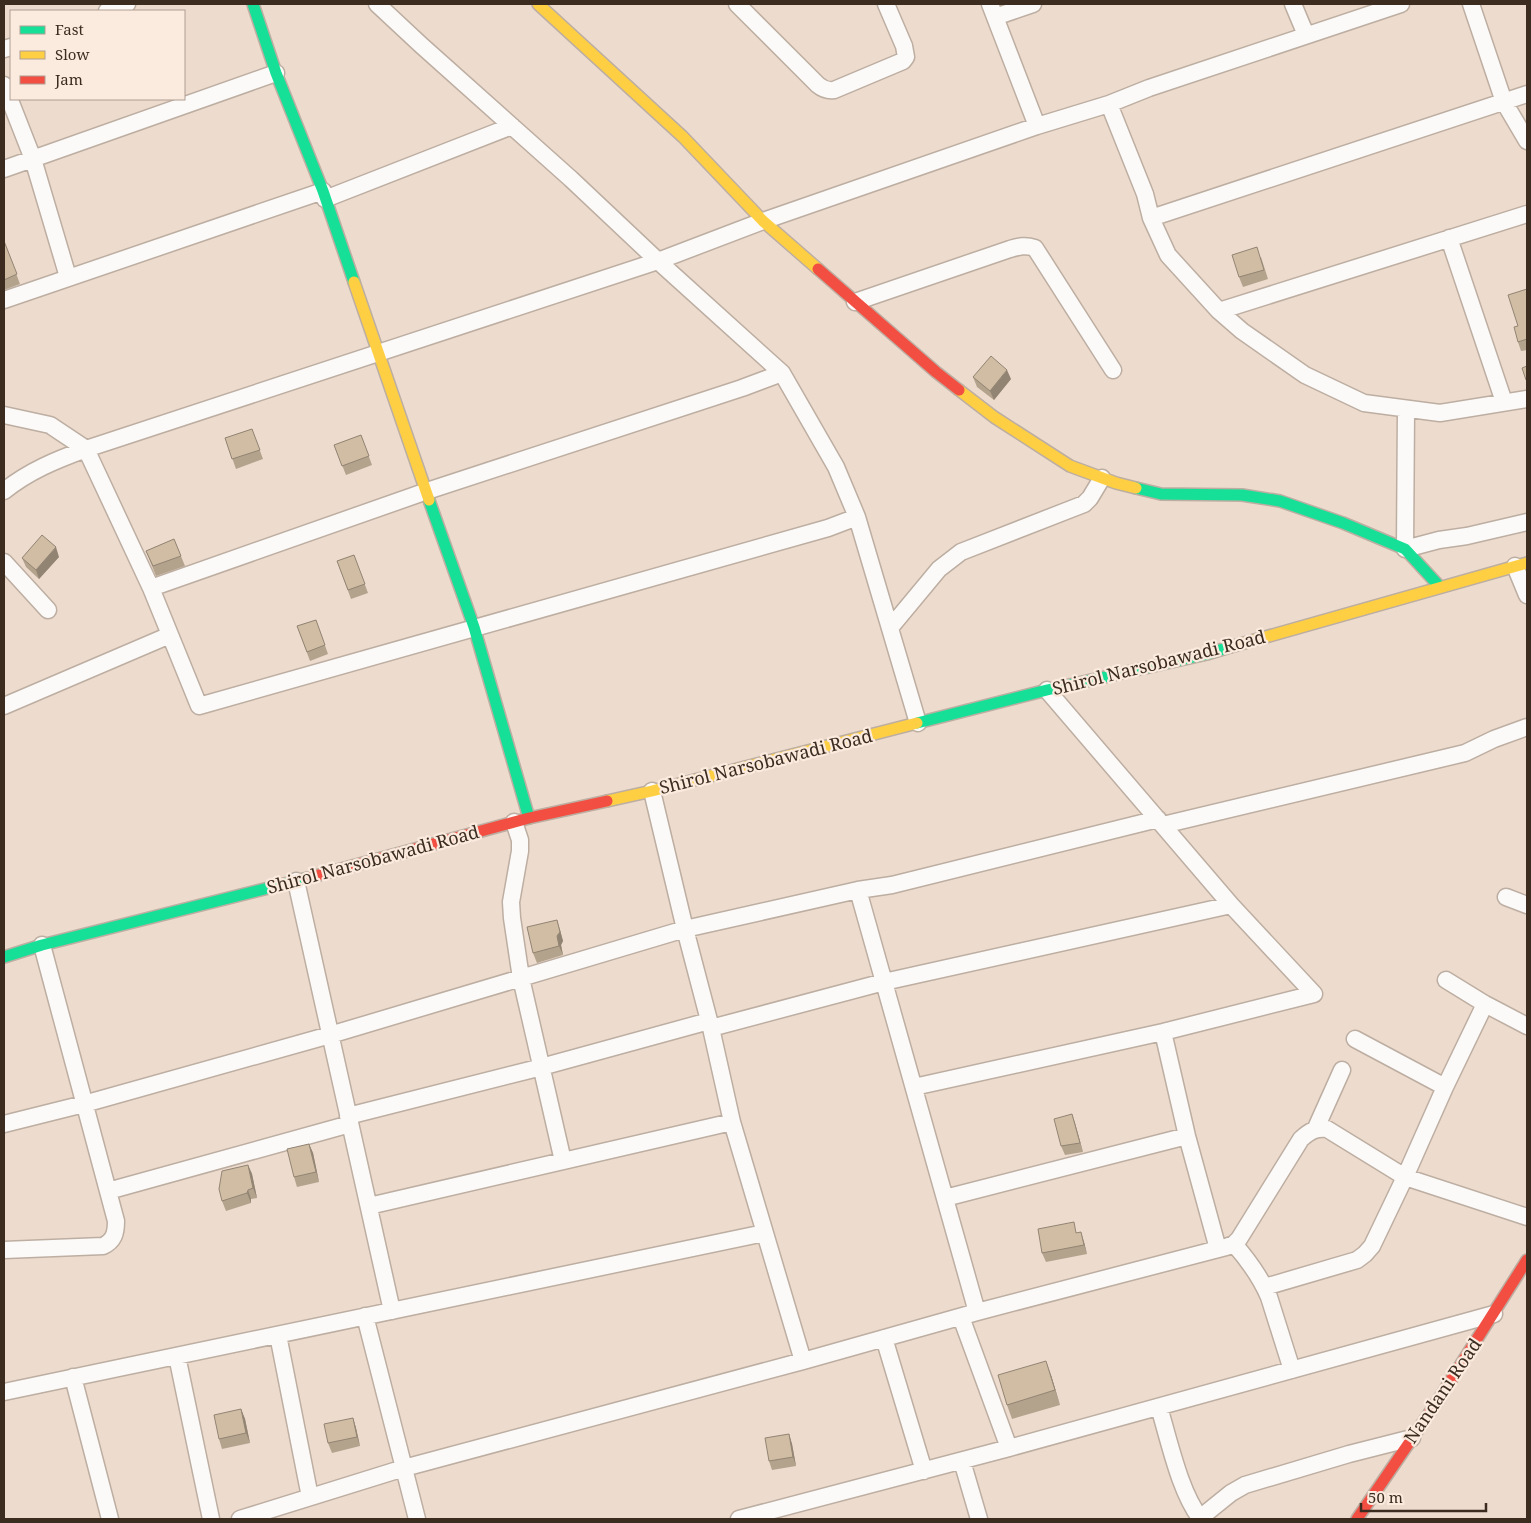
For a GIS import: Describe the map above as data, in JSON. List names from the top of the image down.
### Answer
{
  "streets": {
    "street": ["Shirol Narsobawadi Road", "Nandani Road"]
  },
  "legend": ["Fast", "Slow", "Jam"],
  "scale_bar": "50 m"
}
